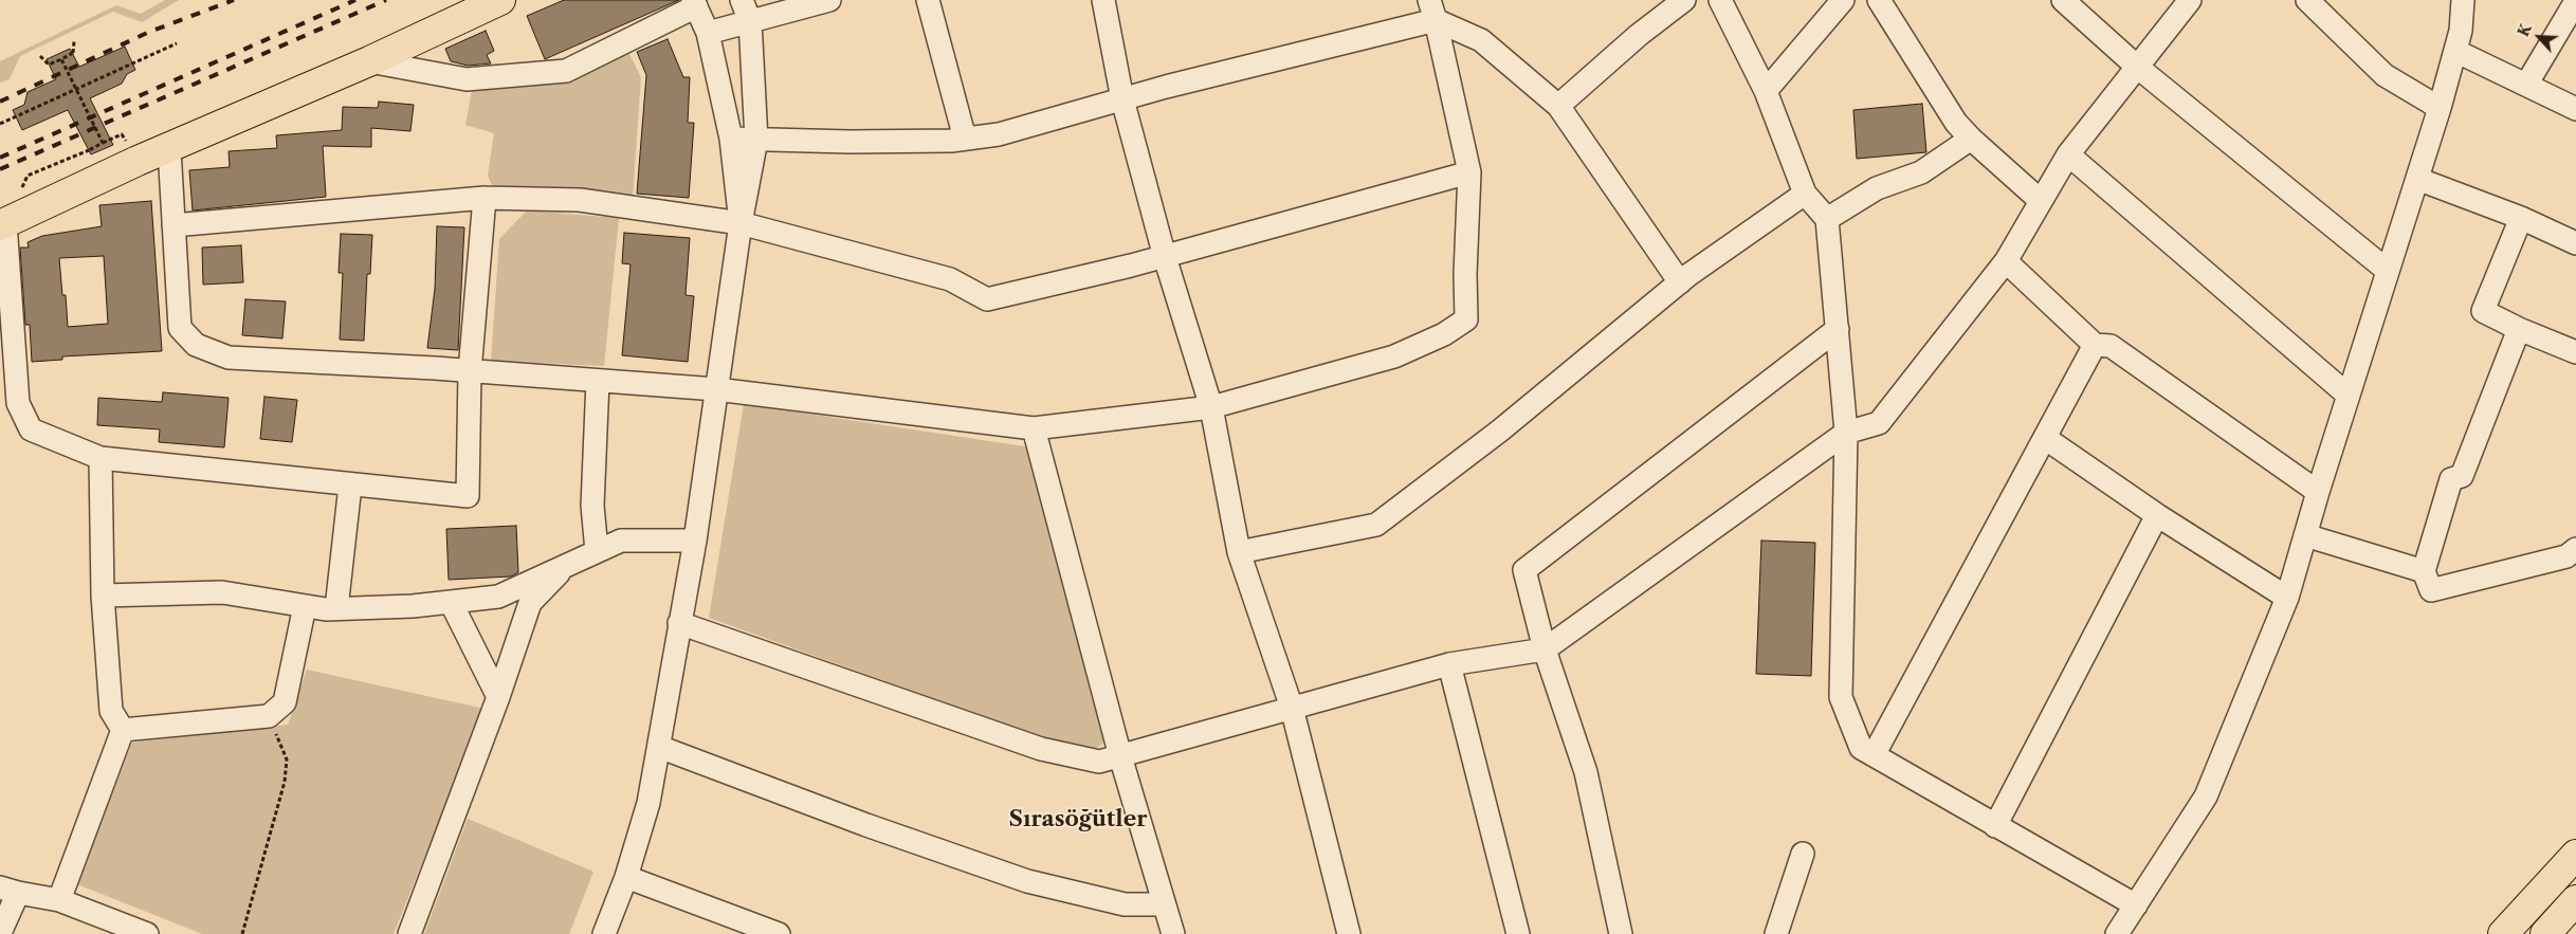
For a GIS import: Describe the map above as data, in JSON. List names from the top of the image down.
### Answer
{
  "districts": ["Sırasöğütler"],
  "north": "top left"
}
